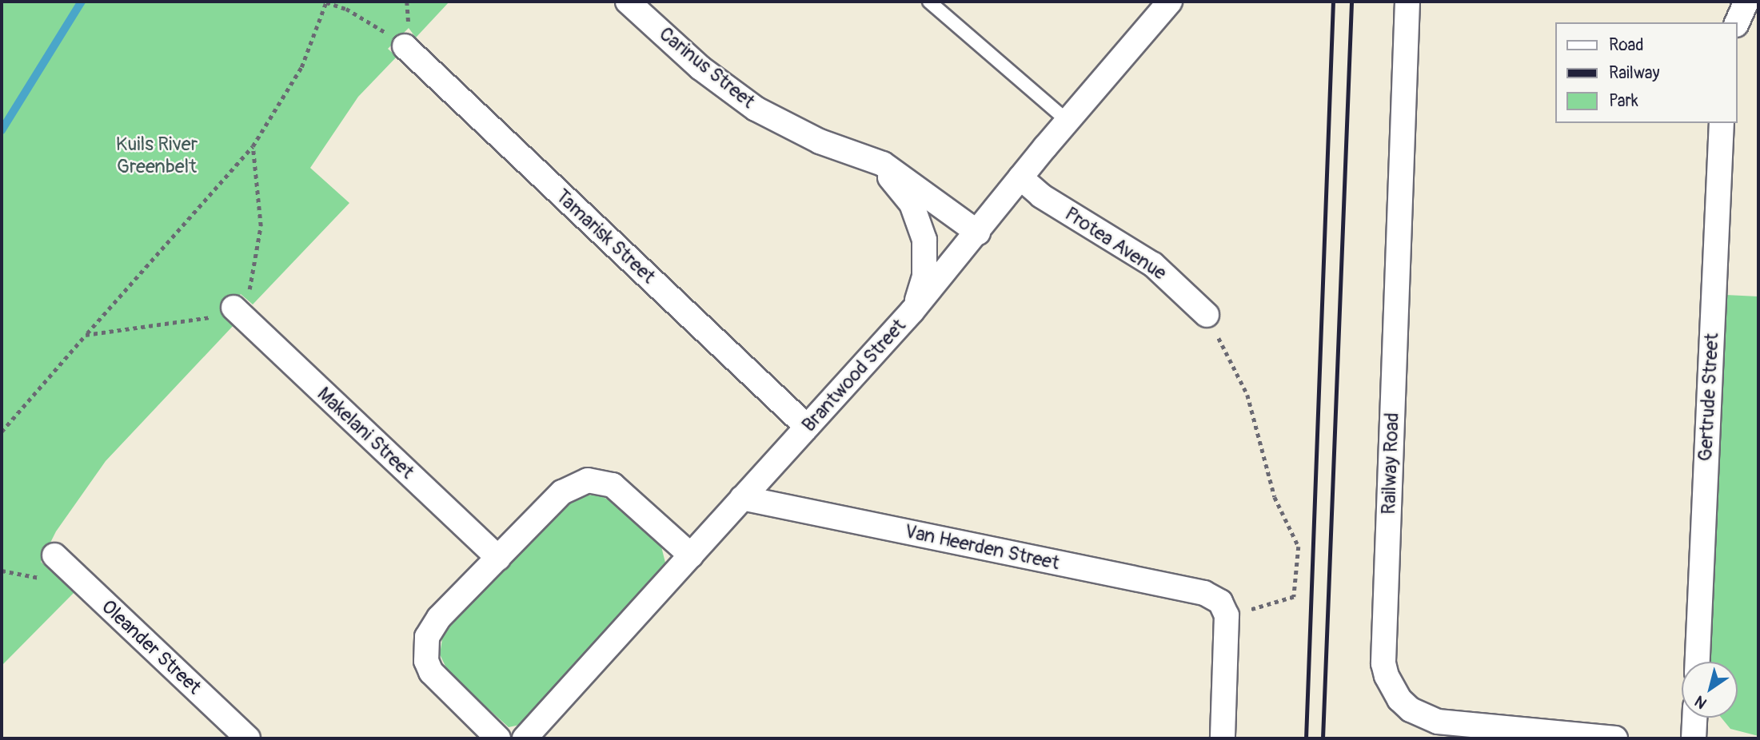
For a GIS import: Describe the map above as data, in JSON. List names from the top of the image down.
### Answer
{
  "streets": {
    "street": [
      "Carinus Street",
      "Tamarisk Street",
      "Protea Avenue",
      "Brantwood Street",
      "Gertrude Street",
      "Makelani Street",
      "Railway Road",
      "Van Heerden Street",
      "Oleander Street"
    ]
  },
  "crossings": [
    ["Carinus Street", "Brantwood Street"],
    ["Tamarisk Street", "Brantwood Street"],
    ["Protea Avenue", "Brantwood Street"],
    ["Brantwood Street", "Van Heerden Street"]
  ],
  "parks": ["Kuils River Greenbelt"],
  "legend": ["Road", "Railway", "Park"],
  "north": "bottom left"
}
